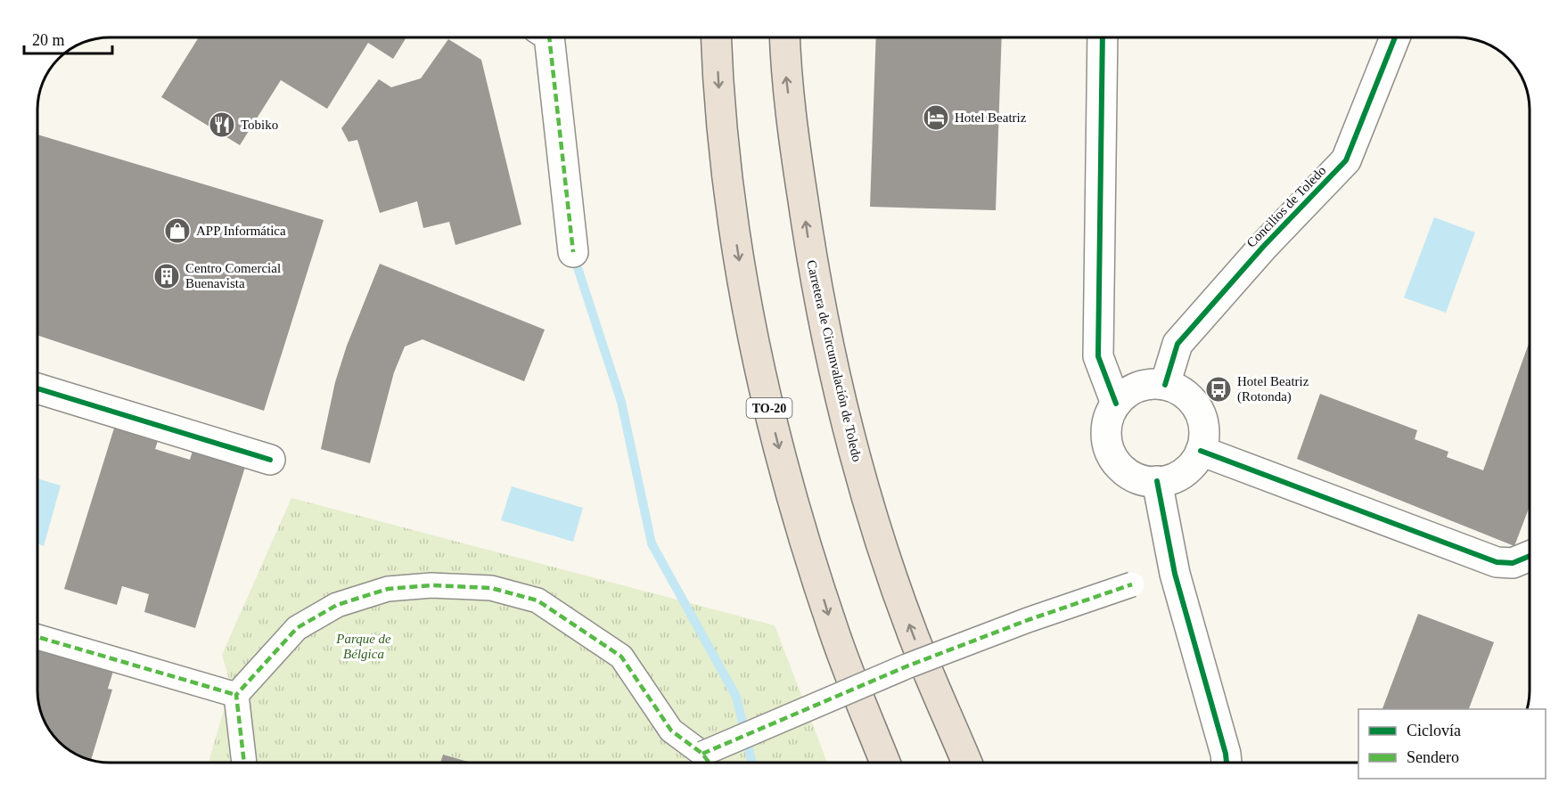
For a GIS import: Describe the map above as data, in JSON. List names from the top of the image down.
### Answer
{
  "streets": {
    "highway": ["Carretera de Circunvalación de Toledo", "TO-20"],
    "street": ["Concilios de Toledo"]
  },
  "parks": ["Parque de Bélgica"],
  "places": {
    "hotel": ["Hotel Beatriz"],
    "restaurant": ["Tobiko"],
    "shop": ["APP Informática"],
    "building": ["Centro Comercial Buenavista"],
    "bus stop": ["Hotel Beatriz (Rotonda)"]
  },
  "legend": ["Ciclovía", "Sendero"],
  "scale_bar": "20 m"
}
